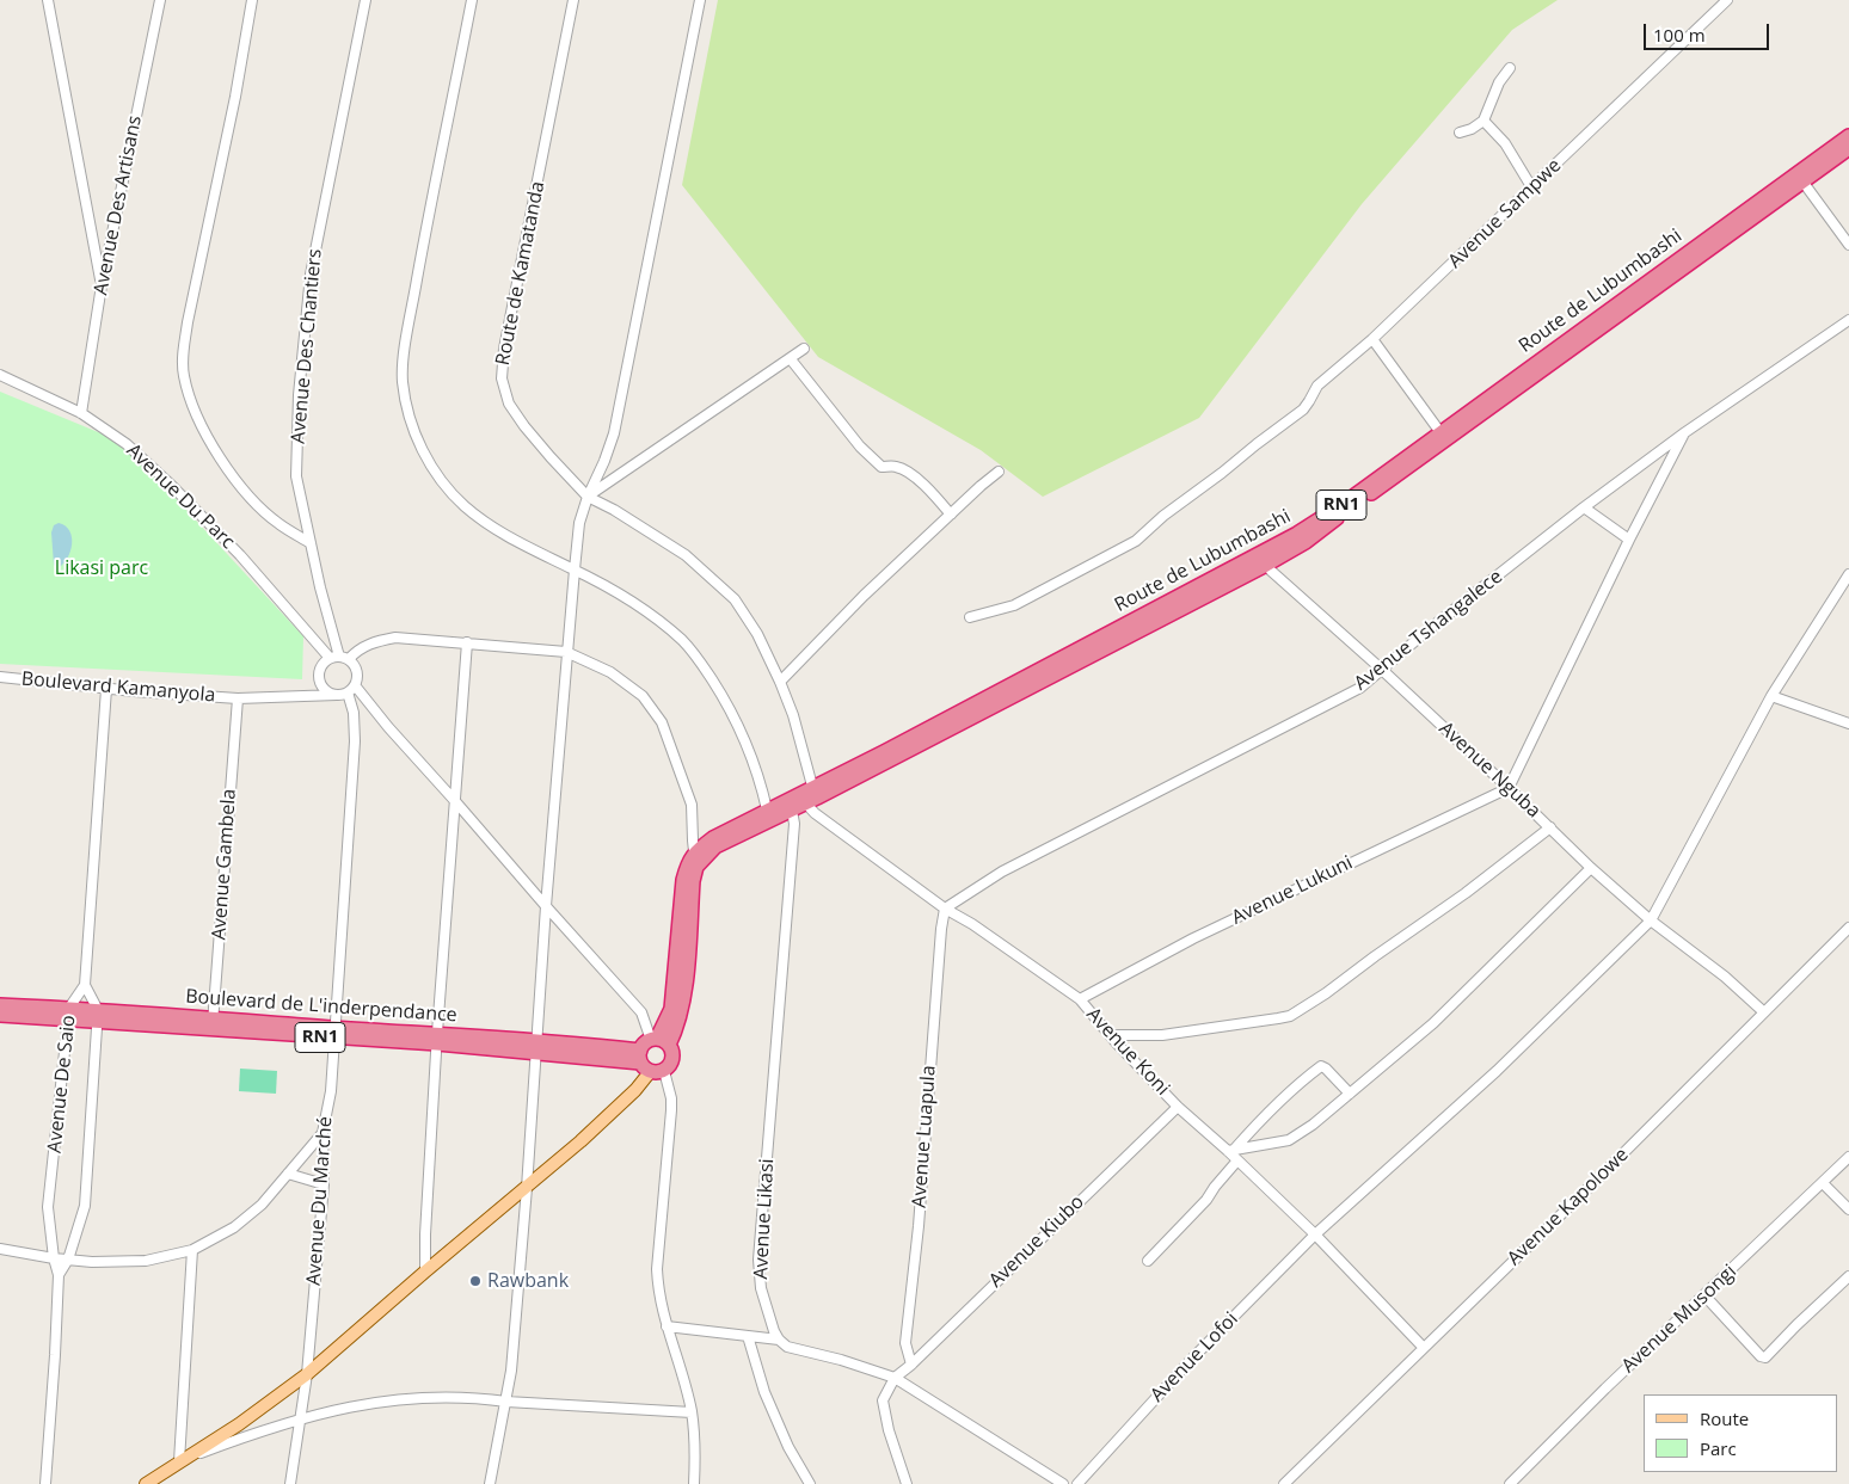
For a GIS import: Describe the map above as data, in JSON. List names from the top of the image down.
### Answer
{
  "streets": {
    "highway": ["Route de Lubumbashi", "RN1", "Boulevard de L'inderpendance"],
    "street": [
      "Avenue Des Artisans",
      "Avenue Sampwe",
      "Route de Kamatanda",
      "Avenue Des Chantiers",
      "Avenue Du Parc",
      "Avenue Tshangalece",
      "Boulevard Kamanyola",
      "Avenue Nguba",
      "Avenue Gambela",
      "Avenue Lukuni",
      "Avenue Koni",
      "Avenue De Saio",
      "Avenue Luapula",
      "Avenue Du Marché",
      "Avenue Kapolowe",
      "Avenue Likasi",
      "Avenue Kiubo",
      "Avenue Musongi",
      "Avenue Lofoi"
    ]
  },
  "crossings": [
    ["Avenue Des Artisans", "Avenue Du Parc"],
    ["Route de Kamatanda", "Route de Lubumbashi"],
    ["Route de Kamatanda", "Avenue Koni"],
    ["Route de Lubumbashi", "Avenue Nguba"],
    ["Route de Lubumbashi", "Avenue Koni"],
    ["Route de Lubumbashi", "Avenue Likasi"],
    ["Avenue Des Chantiers", "Avenue Du Parc"],
    ["Avenue Des Chantiers", "Boulevard Kamanyola"],
    ["Avenue Des Chantiers", "Avenue Du Marché"],
    ["Avenue Du Parc", "Boulevard Kamanyola"],
    ["Avenue Du Parc", "Avenue Du Marché"],
    ["Avenue Tshangalece", "Avenue Nguba"],
    ["Avenue Tshangalece", "Avenue Koni"],
    ["Avenue Tshangalece", "Avenue Luapula"],
    ["Boulevard Kamanyola", "Avenue Gambela"],
    ["Boulevard Kamanyola", "Avenue De Saio"],
    ["Boulevard Kamanyola", "Avenue Du Marché"],
    ["Avenue Nguba", "Avenue Lukuni"],
    ["Avenue Nguba", "Avenue Kapolowe"],
    ["Avenue Nguba", "Avenue Lofoi"],
    ["Avenue Gambela", "Boulevard de L'inderpendance"],
    ["Avenue Lukuni", "Avenue Koni"],
    ["Boulevard de L'inderpendance", "Avenue De Saio"],
    ["Boulevard de L'inderpendance", "Avenue Du Marché"],
    ["Avenue Koni", "Avenue Luapula"],
    ["Avenue Koni", "Avenue Kapolowe"],
    ["Avenue Koni", "Avenue Kiubo"],
    ["Avenue Koni", "Avenue Lofoi"],
    ["Avenue Luapula", "Avenue Kiubo"]
  ],
  "parks": ["Likasi parc"],
  "places": ["Rawbank"],
  "legend": ["Route", "Parc"],
  "scale_bar": "100 m"
}
